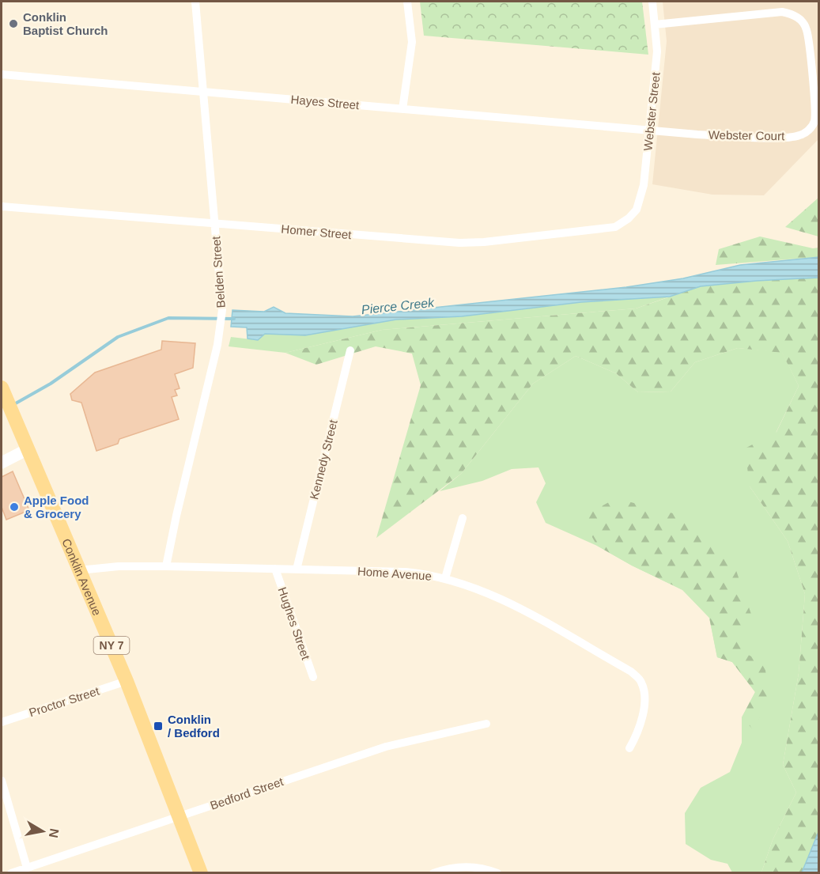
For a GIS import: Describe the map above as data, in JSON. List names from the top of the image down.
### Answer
{
  "streets": {
    "main road": ["Conklin Avenue", "NY 7"],
    "street": [
      "Hayes Street",
      "Webster Street",
      "Webster Court",
      "Homer Street",
      "Belden Street",
      "Kennedy Street",
      "Home Avenue",
      "Hughes Street",
      "Proctor Street",
      "Bedford Street"
    ]
  },
  "crossings": [
    ["Hayes Street", "Webster Street"],
    ["Hayes Street", "Webster Court"],
    ["Hayes Street", "Belden Street"],
    ["Webster Street", "Webster Court"],
    ["Webster Street", "Homer Street"],
    ["Homer Street", "Belden Street"],
    ["Belden Street", "Home Avenue"],
    ["Kennedy Street", "Home Avenue"],
    ["Home Avenue", "Conklin Avenue"],
    ["Home Avenue", "Hughes Street"],
    ["Conklin Avenue", "Proctor Street"],
    ["Conklin Avenue", "Bedford Street"]
  ],
  "water": ["Pierce Creek"],
  "places": {
    "other": ["Conklin Baptist Church", "Apple Food & Grocery"],
    "transit": ["Conklin / Bedford"]
  },
  "north": "right"
}
